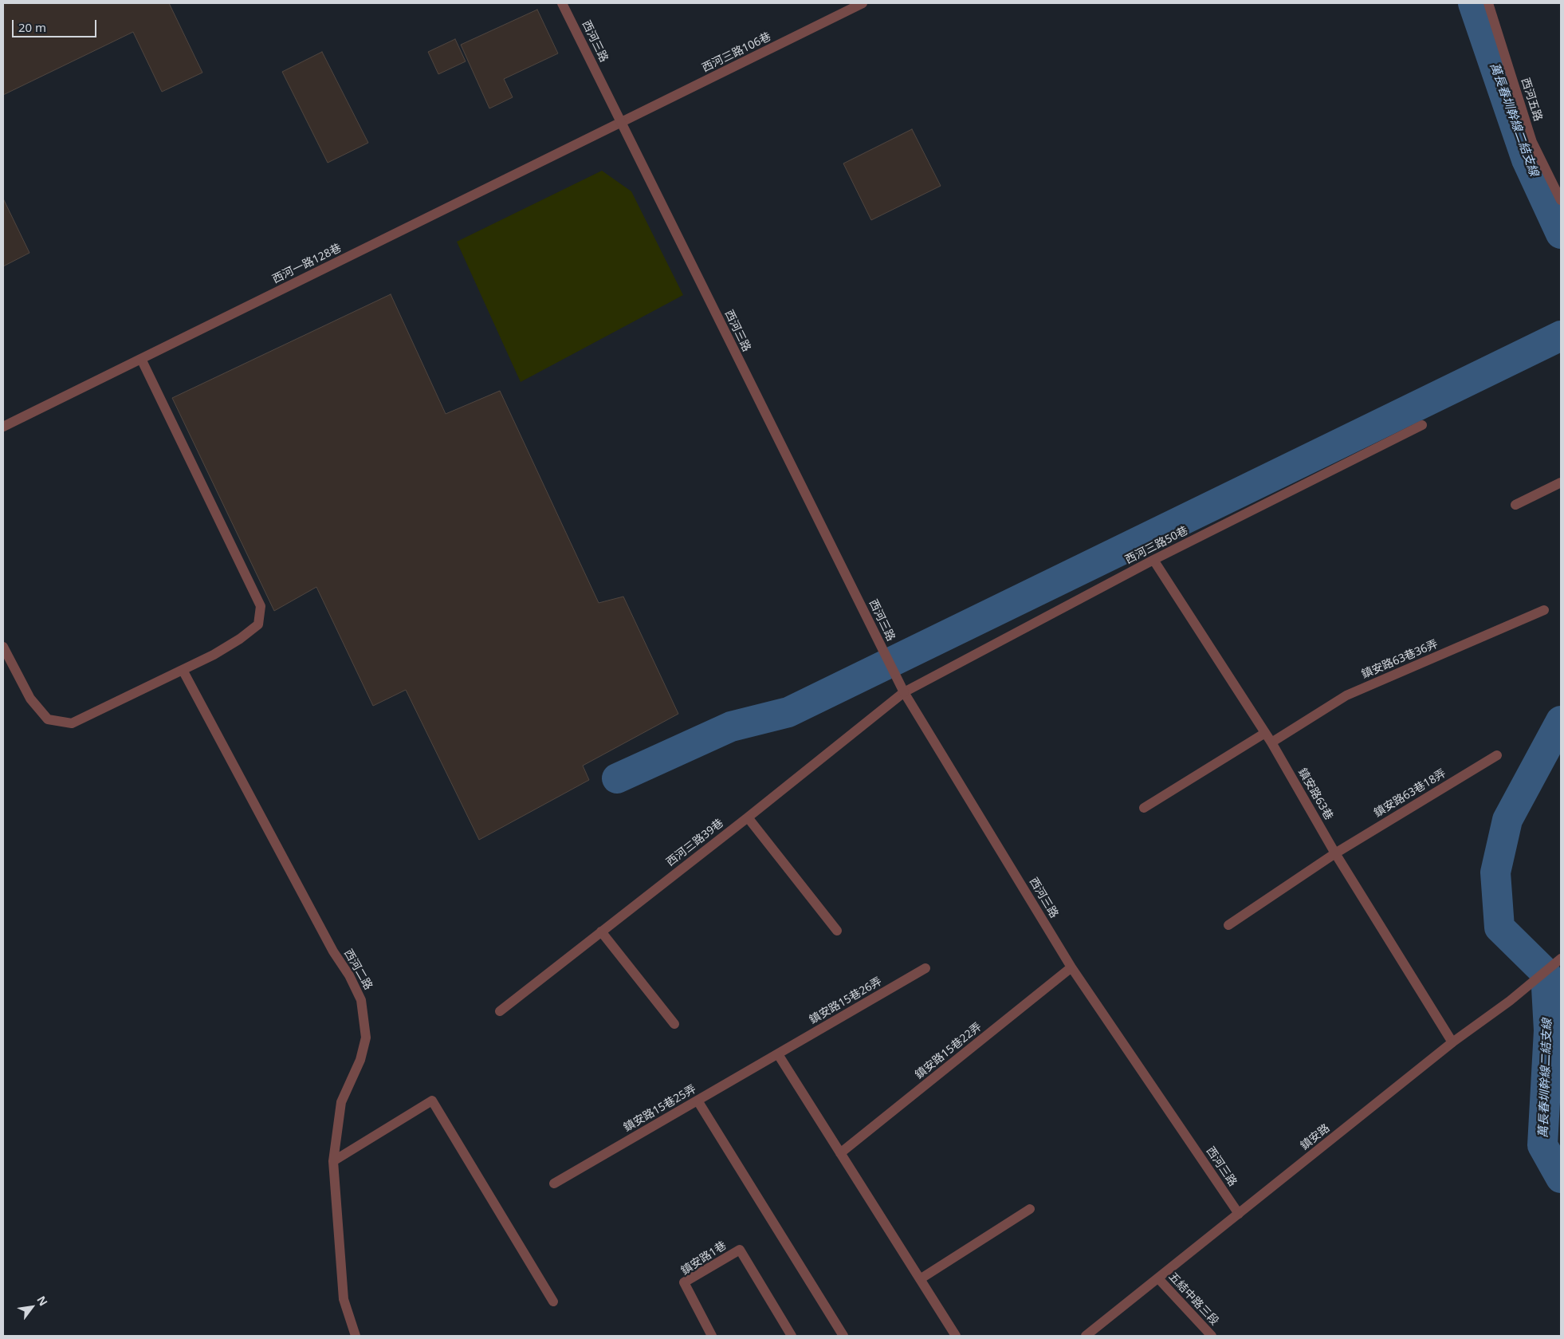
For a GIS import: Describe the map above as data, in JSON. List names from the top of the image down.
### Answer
{
  "streets": {
    "street": [
      "西河三路",
      "西河三路106巷",
      "西河五路",
      "西河一路128巷",
      "西河三路50巷",
      "鎮安路63巷36弄",
      "鎮安路63巷18弄",
      "鎮安路63巷",
      "西河三路39巷",
      "西河二路",
      "鎮安路15巷26弄",
      "鎮安路15巷22弄",
      "鎮安路15巷25弄",
      "鎮安路",
      "鎮安路1巷",
      "五結中路三段"
    ]
  },
  "crossings": [
    ["西河三路", "西河三路106巷"],
    ["西河三路", "西河一路128巷"],
    ["西河三路", "西河三路50巷"],
    ["西河三路", "西河三路39巷"],
    ["西河三路", "鎮安路15巷22弄"],
    ["西河三路", "鎮安路"],
    ["西河三路106巷", "西河一路128巷"],
    ["西河三路50巷", "鎮安路63巷"],
    ["西河三路50巷", "西河三路39巷"],
    ["鎮安路63巷36弄", "鎮安路63巷"],
    ["鎮安路63巷18弄", "鎮安路63巷"],
    ["鎮安路63巷", "鎮安路"],
    ["鎮安路15巷26弄", "鎮安路15巷25弄"],
    ["鎮安路", "五結中路三段"]
  ],
  "water": ["萬長春圳幹線二結支線"],
  "scale_bar": "20 m",
  "north": "top right"
}
